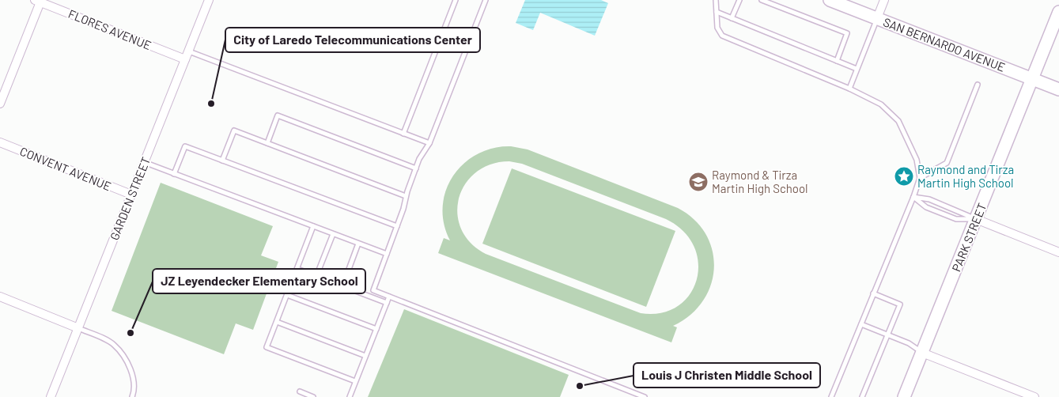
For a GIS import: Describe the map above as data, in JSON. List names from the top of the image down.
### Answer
{
  "streets": {
    "main road": ["SAN BERNARDO AVENUE", "PARK STREET"],
    "street": ["FLORES AVENUE", "CONVENT AVENUE", "GARDEN STREET"]
  },
  "crossings": [
    ["FLORES AVENUE", "GARDEN STREET"],
    ["SAN BERNARDO AVENUE", "PARK STREET"],
    ["CONVENT AVENUE", "GARDEN STREET"]
  ],
  "places": {
    "other": ["City of Laredo Telecommunications Center", "JZ Leyendecker Elementary School", "Louis J Christen Middle School"],
    "place": ["Raymond and Tirza Martin High School"],
    "school or university": ["Raymond & Tirza Martin High School"]
  }
}
